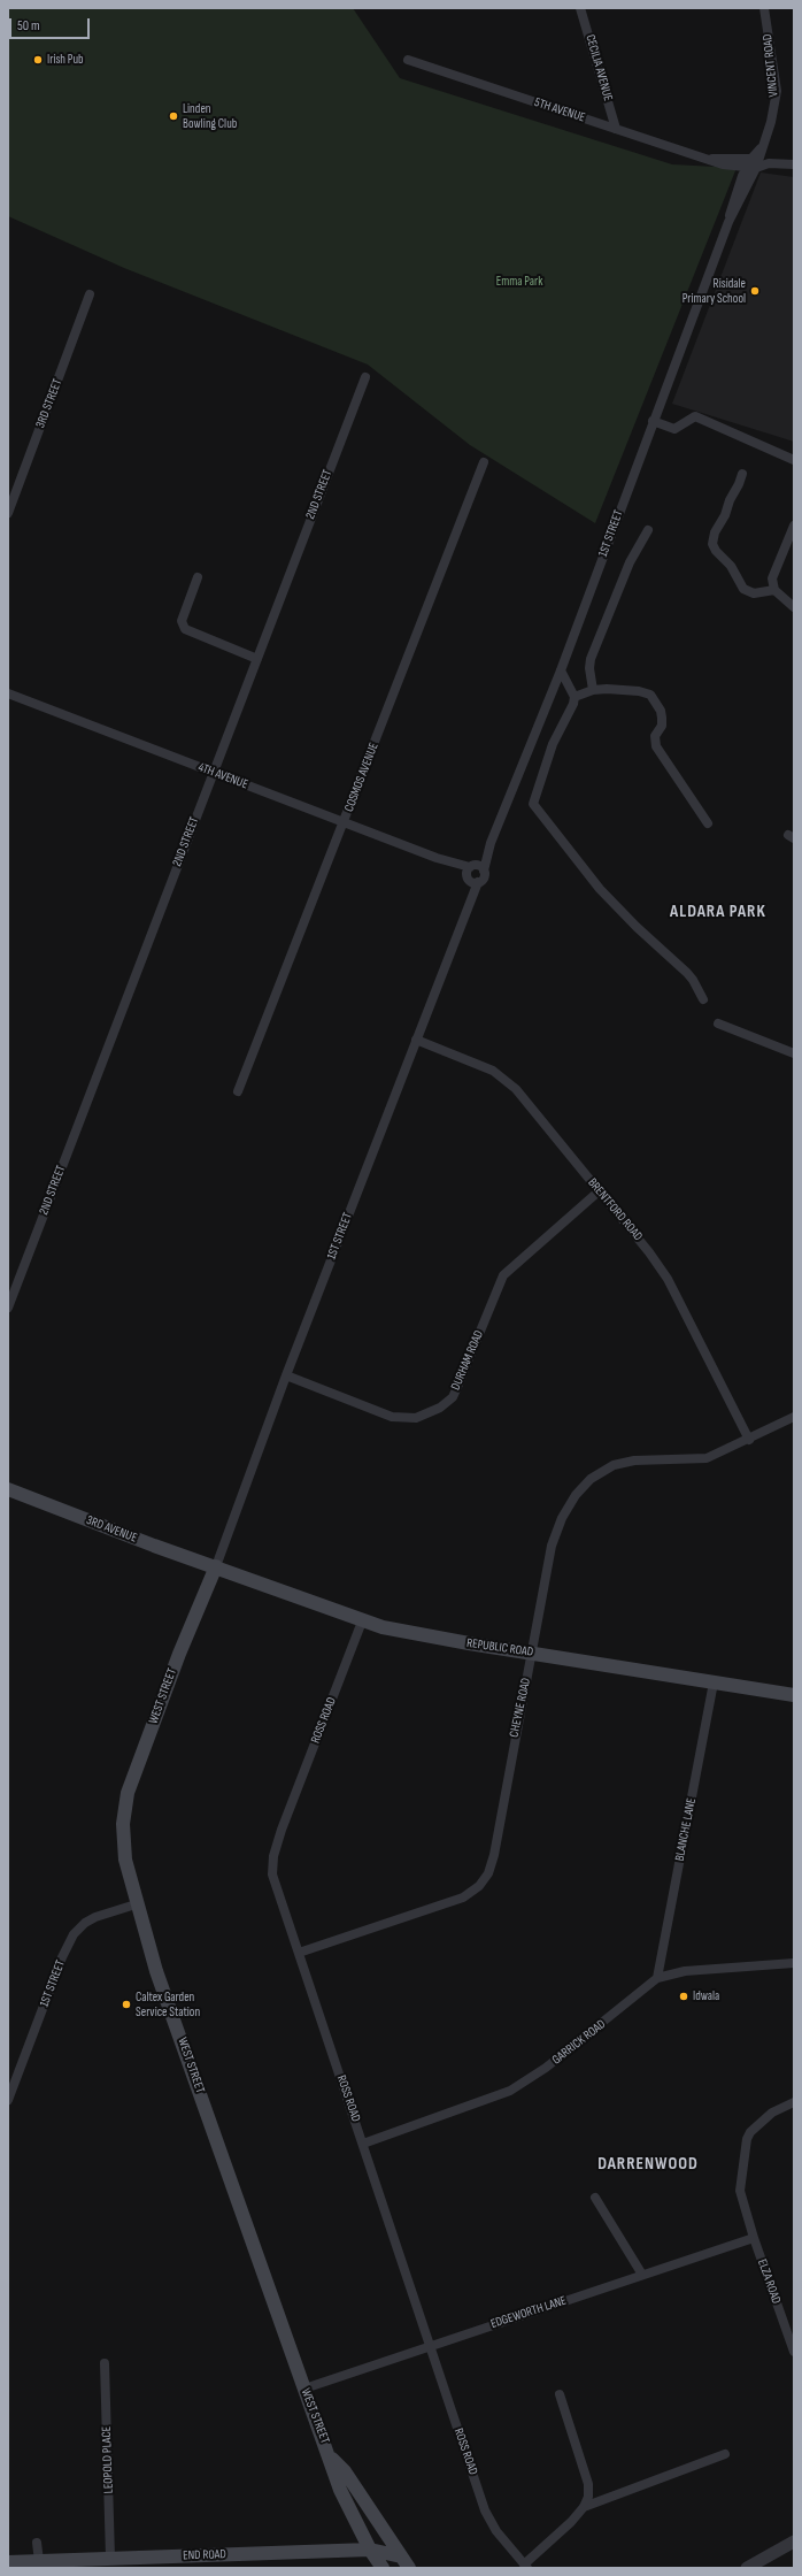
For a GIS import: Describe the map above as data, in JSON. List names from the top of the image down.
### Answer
{
  "streets": {
    "main road": [
      "3RD AVENUE",
      "REPUBLIC ROAD",
      "WEST STREET",
      "END ROAD"
    ],
    "street": [
      "VINCENT ROAD",
      "CECILIA AVENUE",
      "5TH AVENUE",
      "3RD STREET",
      "2ND STREET",
      "1ST STREET",
      "4TH AVENUE",
      "COSMOS AVENUE",
      "BRENTFORD ROAD",
      "DURHAM ROAD",
      "CHEYNE ROAD",
      "ROSS ROAD",
      "BLANCHE LANE",
      "GARRICK ROAD",
      "ELZA ROAD",
      "EDGEWORTH LANE",
      "LEOPOLD PLACE"
    ]
  },
  "crossings": [
    ["VINCENT ROAD", "5TH AVENUE"],
    ["VINCENT ROAD", "1ST STREET"],
    ["CECILIA AVENUE", "5TH AVENUE"],
    ["5TH AVENUE", "1ST STREET"],
    ["2ND STREET", "4TH AVENUE"],
    ["1ST STREET", "4TH AVENUE"],
    ["1ST STREET", "BRENTFORD ROAD"],
    ["1ST STREET", "DURHAM ROAD"],
    ["1ST STREET", "3RD AVENUE"],
    ["1ST STREET", "REPUBLIC ROAD"],
    ["1ST STREET", "WEST STREET"],
    ["4TH AVENUE", "COSMOS AVENUE"],
    ["BRENTFORD ROAD", "DURHAM ROAD"],
    ["BRENTFORD ROAD", "CHEYNE ROAD"],
    ["3RD AVENUE", "REPUBLIC ROAD"],
    ["3RD AVENUE", "WEST STREET"],
    ["REPUBLIC ROAD", "WEST STREET"],
    ["REPUBLIC ROAD", "CHEYNE ROAD"],
    ["REPUBLIC ROAD", "ROSS ROAD"],
    ["REPUBLIC ROAD", "BLANCHE LANE"],
    ["WEST STREET", "EDGEWORTH LANE"],
    ["WEST STREET", "END ROAD"],
    ["CHEYNE ROAD", "ROSS ROAD"],
    ["ROSS ROAD", "GARRICK ROAD"],
    ["ROSS ROAD", "EDGEWORTH LANE"],
    ["BLANCHE LANE", "GARRICK ROAD"],
    ["ELZA ROAD", "EDGEWORTH LANE"],
    ["LEOPOLD PLACE", "END ROAD"]
  ],
  "districts": ["ALDARA PARK", "DARRENWOOD"],
  "parks": ["Emma Park"],
  "places": [
    "Irish Pub",
    "Linden Bowling Club",
    "Risidale Primary School",
    "Idwala",
    "Caltex Garden Service Station"
  ],
  "scale_bar": "50 m"
}
